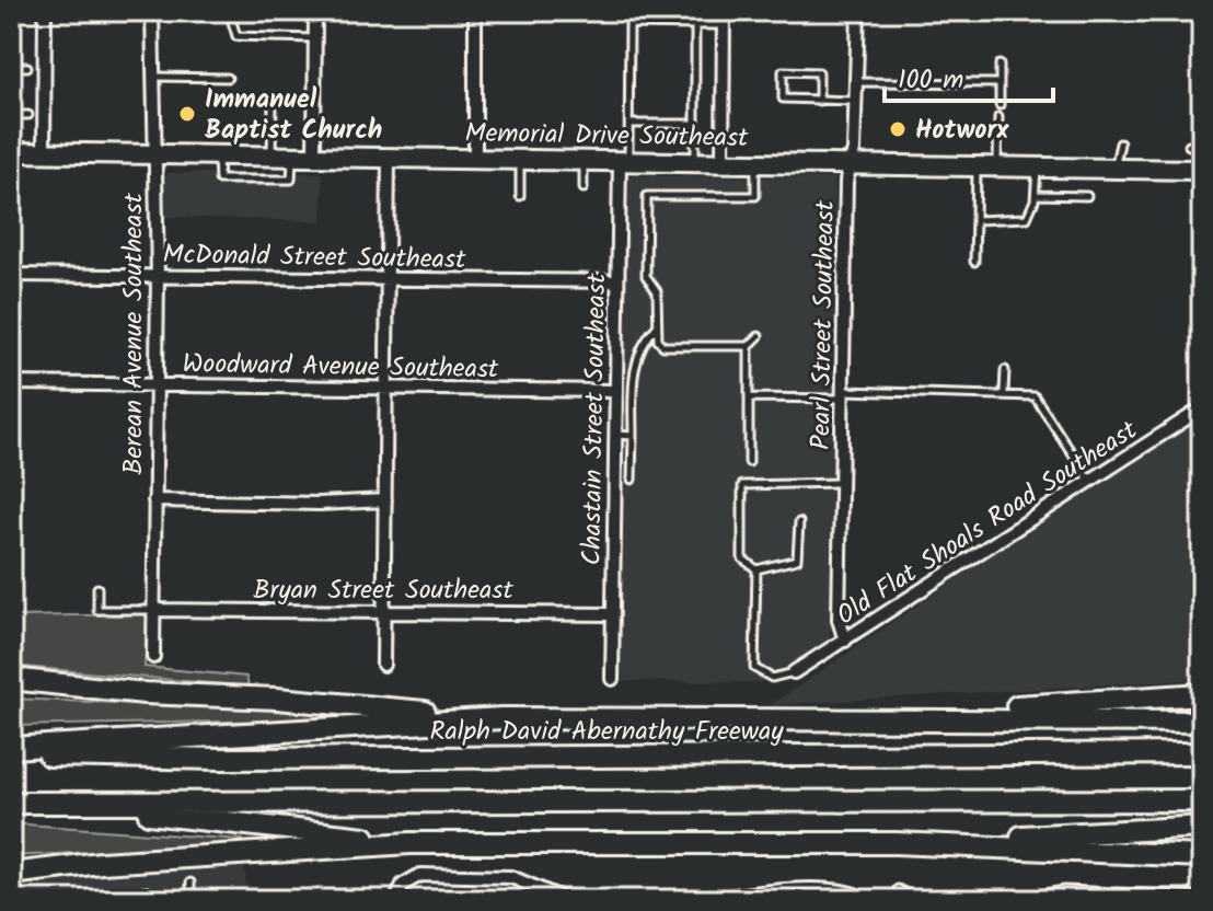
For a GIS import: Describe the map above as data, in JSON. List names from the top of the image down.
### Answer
{
  "streets": {
    "highway": ["Ralph David Abernathy Freeway"],
    "main road": ["Memorial Drive Southeast"],
    "street": [
      "McDonald Street Southeast",
      "Pearl Street Southeast",
      "Berean Avenue Southeast",
      "Woodward Avenue Southeast",
      "Chastain Street Southeast",
      "Old Flat Shoals Road Southeast",
      "Bryan Street Southeast"
    ]
  },
  "crossings": [
    ["Memorial Drive Southeast", "Pearl Street Southeast"],
    ["Memorial Drive Southeast", "Berean Avenue Southeast"],
    ["Memorial Drive Southeast", "Chastain Street Southeast"],
    ["McDonald Street Southeast", "Berean Avenue Southeast"],
    ["McDonald Street Southeast", "Chastain Street Southeast"],
    ["Pearl Street Southeast", "Old Flat Shoals Road Southeast"],
    ["Berean Avenue Southeast", "Woodward Avenue Southeast"],
    ["Berean Avenue Southeast", "Bryan Street Southeast"],
    ["Woodward Avenue Southeast", "Chastain Street Southeast"],
    ["Chastain Street Southeast", "Bryan Street Southeast"]
  ],
  "places": ["Immanuel Baptist Church", "Hotworx"],
  "scale_bar": "100 m"
}
